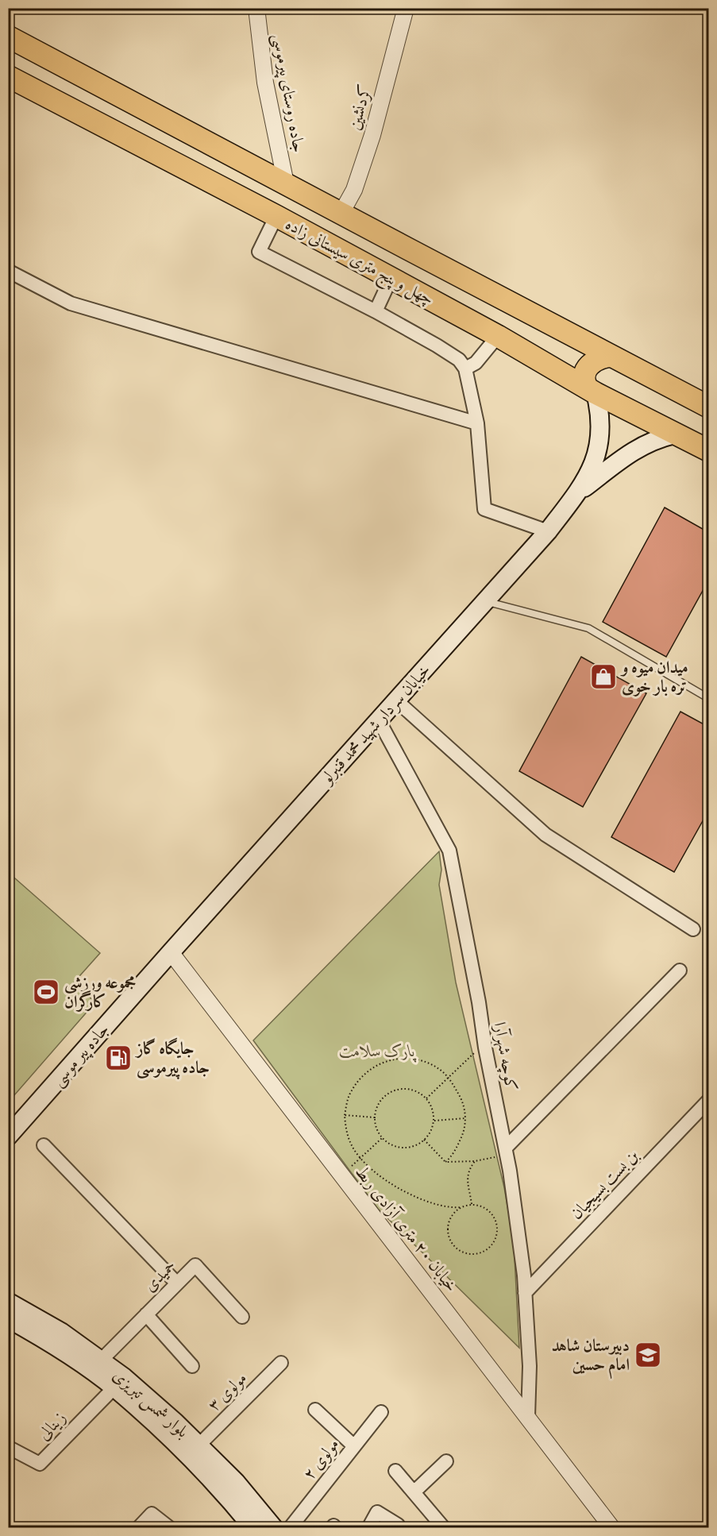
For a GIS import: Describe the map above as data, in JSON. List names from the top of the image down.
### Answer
{
  "streets": {
    "highway": ["چهل و پنج متری سیستانی زاده"],
    "main road": ["خیابان سردار شهید محمد قنبرلو", "جاده پیر موسی", "بلوار شمس تبریزی"],
    "street": [
      "جاده روستای پیرموسی",
      "کردنشین",
      "کوچه شهرآرا",
      "بن بست بسیجیان",
      "خیابان ۲۰ متری آزادی ربط",
      "حمیدی",
      "مولوی ۳",
      "زینالی",
      "مولوی ۲"
    ]
  },
  "crossings": [
    ["جاده روستای پیرموسی", "چهل و پنج متری سیستانی زاده"],
    ["کردنشین", "چهل و پنج متری سیستانی زاده"],
    ["خیابان سردار شهید محمد قنبرلو", "جاده پیر موسی"],
    ["خیابان سردار شهید محمد قنبرلو", "کوچه شهرآرا"],
    ["خیابان سردار شهید محمد قنبرلو", "خیابان ۲۰ متری آزادی ربط"],
    ["جاده پیر موسی", "خیابان ۲۰ متری آزادی ربط"],
    ["کوچه شهرآرا", "بن بست بسیجیان"],
    ["کوچه شهرآرا", "خیابان ۲۰ متری آزادی ربط"],
    ["حمیدی", "بلوار شمس تبریزی"],
    ["مولوی ۳", "بلوار شمس تبریزی"],
    ["بلوار شمس تبریزی", "زینالی"]
  ],
  "parks": ["پارک سلامت"],
  "places": {
    "shop": ["میدان میوه و تره بار خوی"],
    "sports": ["مجموعه ورزشی کارگران"],
    "fuel station": ["جایگاه گاز جاده پیرموسی"],
    "school or university": ["دبیرستان شاهد امام حسین"]
  }
}
